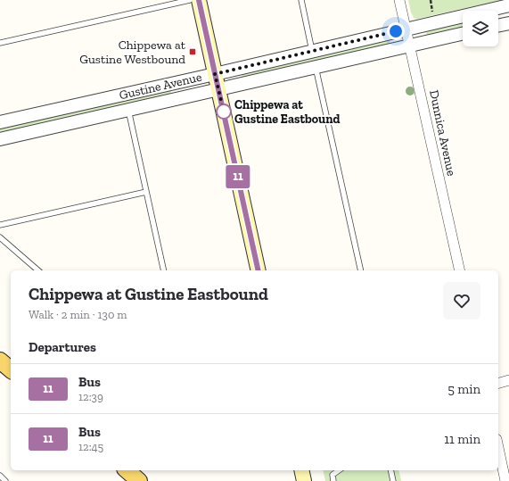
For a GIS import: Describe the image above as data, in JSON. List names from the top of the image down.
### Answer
{
  "streets": {
    "street": ["Gustine Avenue", "Dunnica Avenue"]
  },
  "crossings": [
    ["Gustine Avenue", "Dunnica Avenue"]
  ],
  "places": {
    "transit": ["Chippewa at Gustine Westbound"],
    "other": ["Chippewa at Gustine Eastbound"]
  },
  "lines": ["bus line 11"],
  "page": {
    "on_map": "11",
    "heading": [
      ["Chippewa at Gustine Eastbound", "Walk · 2 min · 130 m"],
      "Departures"
    ],
    "list": [
      {
        "mark": "11",
        "name": "Bus",
        "note": "12:39",
        "value": "5 min"
      },
      {
        "mark": "11",
        "name": "Bus",
        "note": "12:45",
        "value": "11 min"
      }
    ]
  }
}
